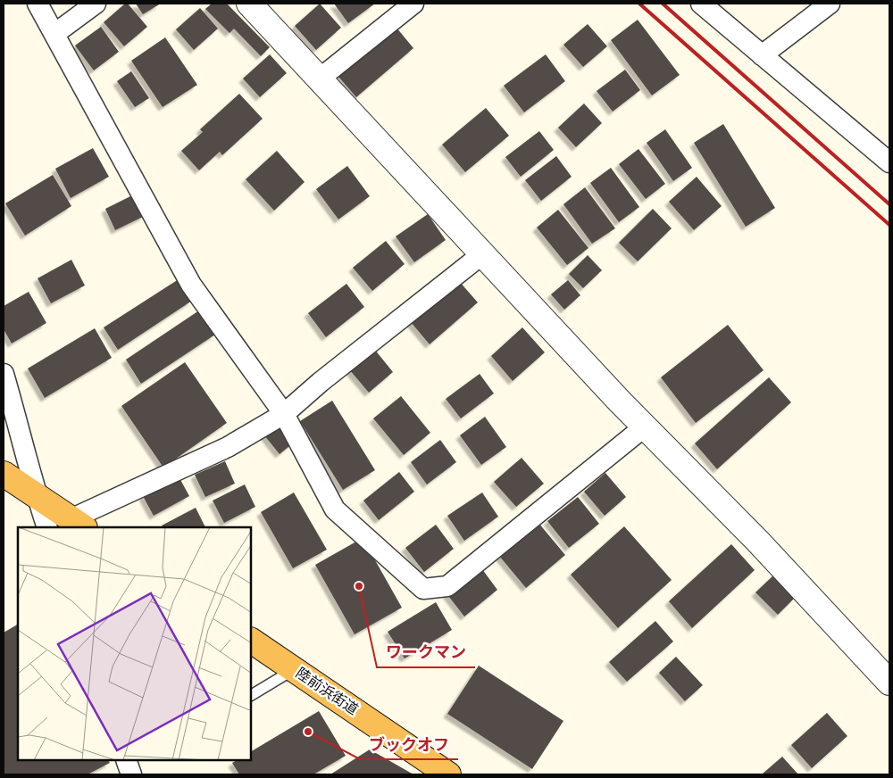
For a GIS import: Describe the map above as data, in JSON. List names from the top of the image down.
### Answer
{
  "streets": {
    "highway": ["陸前浜街道"]
  },
  "places": ["ワークマン", "ブックオフ"]
}
